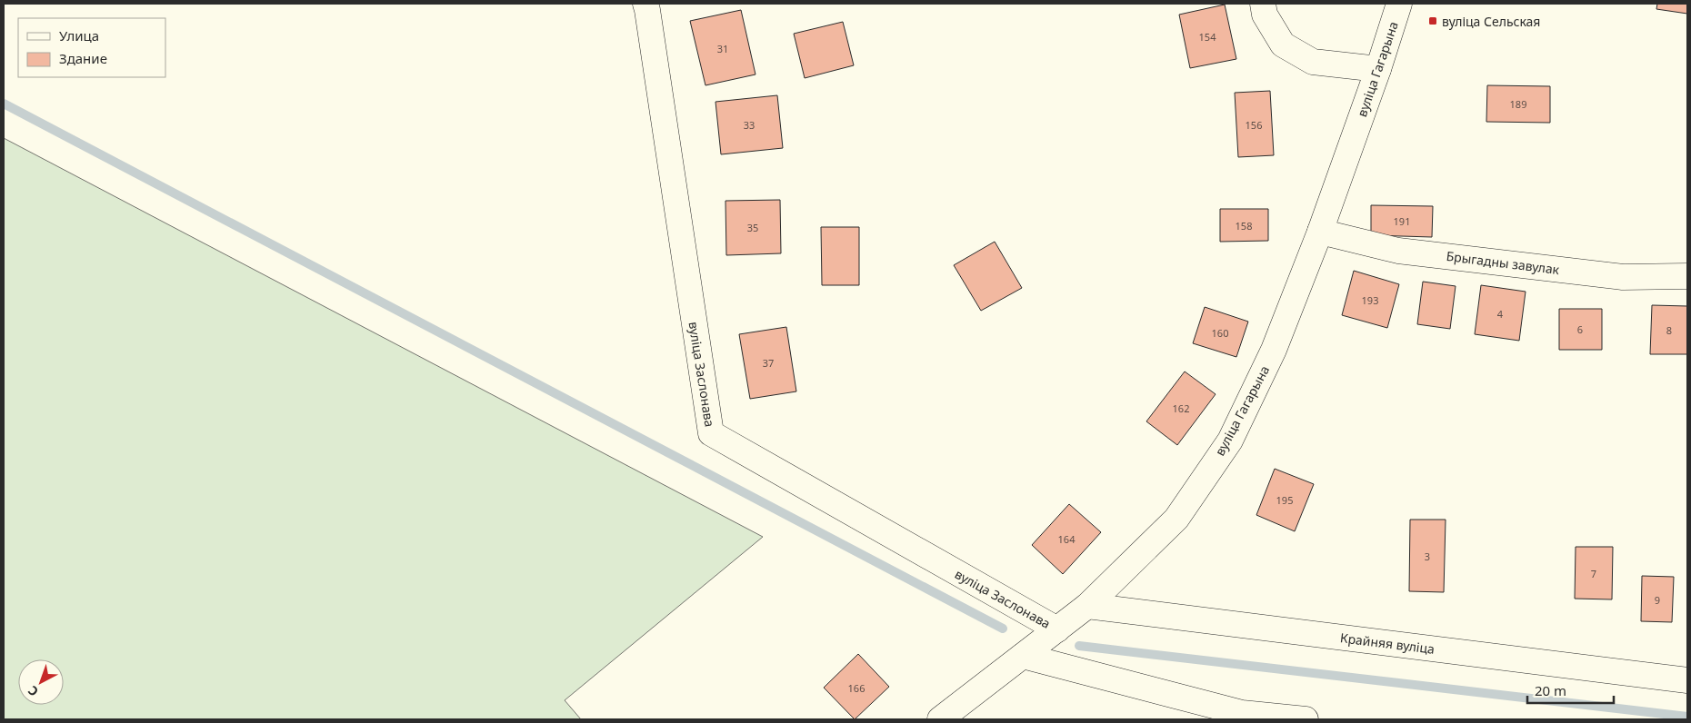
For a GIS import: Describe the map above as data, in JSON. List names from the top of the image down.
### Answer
{
  "streets": {
    "street": [
      "вуліца Гагарына",
      "Брыгадны завулак",
      "вуліца Заслонава",
      "Крайняя вуліца"
    ]
  },
  "crossings": [
    ["вуліца Гагарына", "Брыгадны завулак"],
    ["вуліца Гагарына", "вуліца Заслонава"],
    ["вуліца Гагарына", "Крайняя вуліца"]
  ],
  "places": {
    "transit": ["вуліца Сельская"]
  },
  "house_numbers": [
    "154",
    "31",
    "189",
    "33",
    "156",
    "191",
    "158",
    "35",
    "193",
    "4",
    "6",
    "8",
    "160",
    "37",
    "162",
    "195",
    "164",
    "3",
    "7",
    "9",
    "166"
  ],
  "legend": ["Улица", "Здание"],
  "scale_bar": "20 m",
  "north": "bottom left"
}
